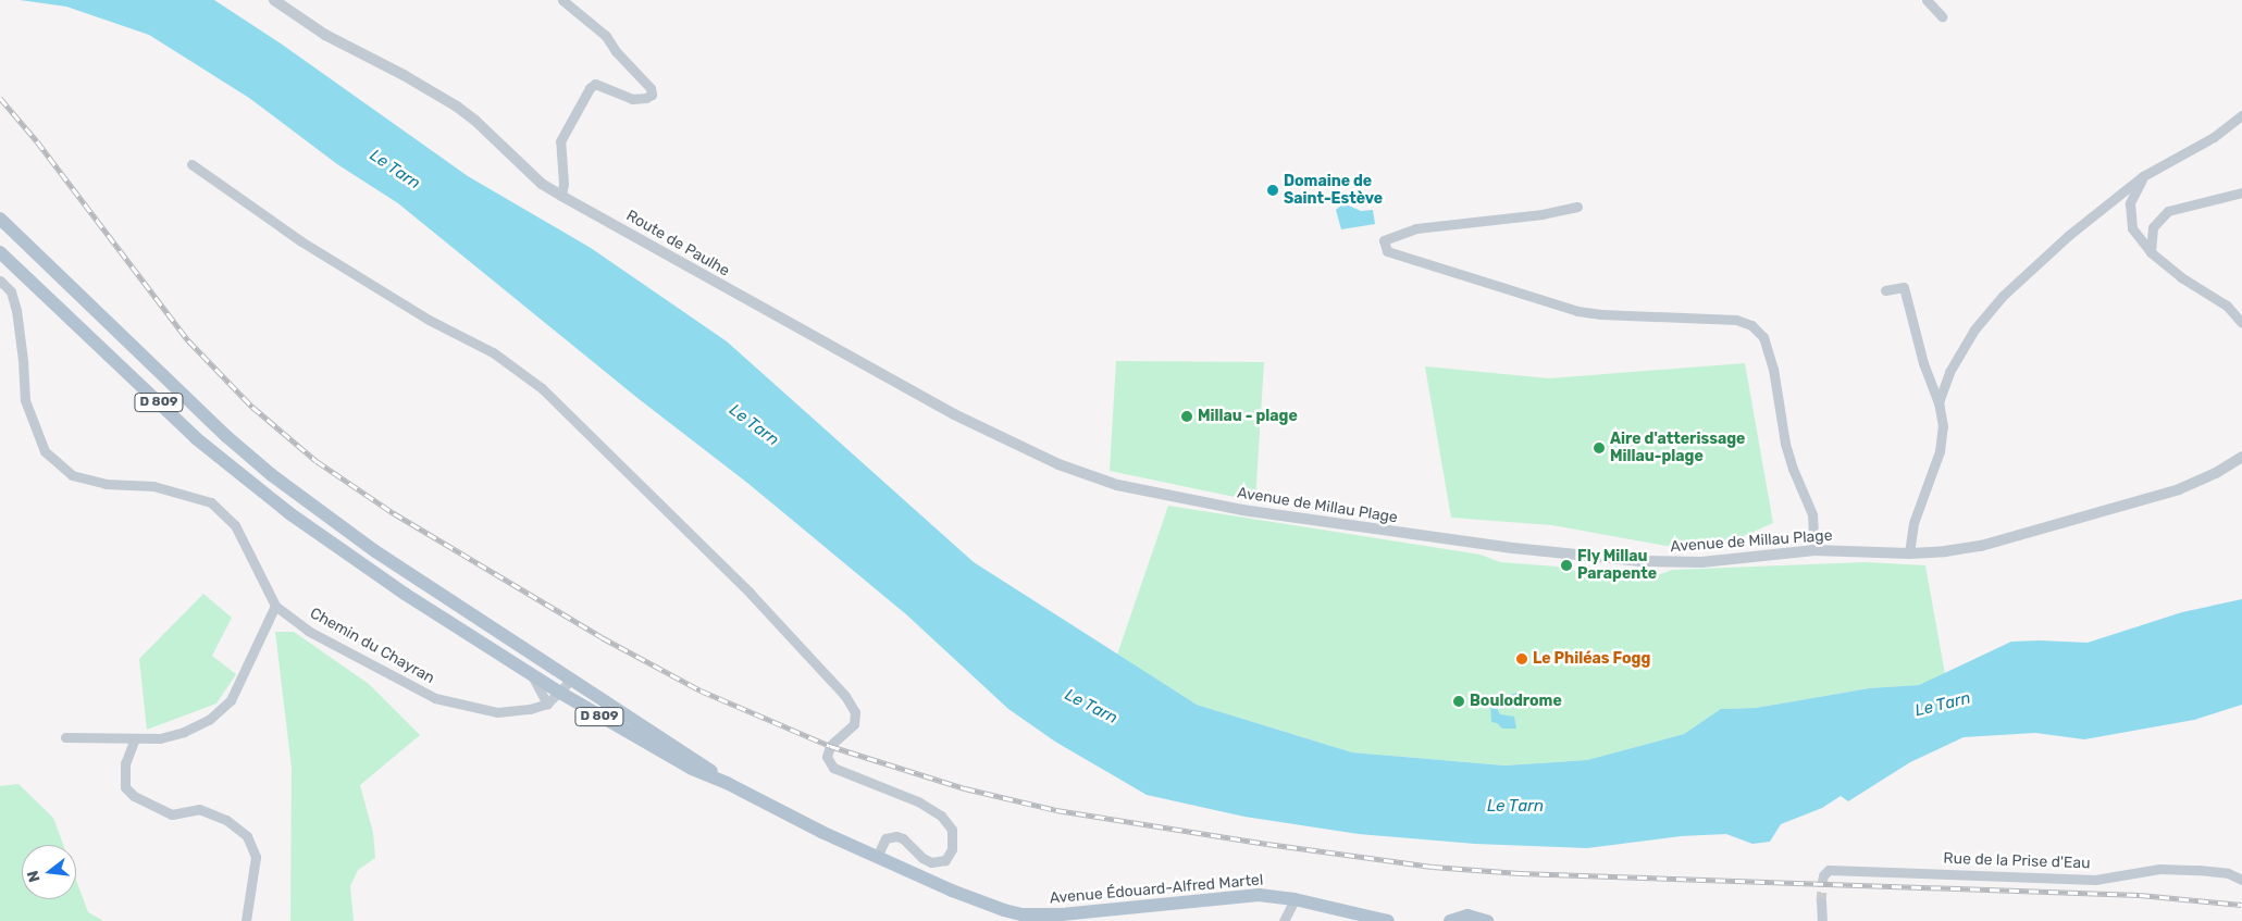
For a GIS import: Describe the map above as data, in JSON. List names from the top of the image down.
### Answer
{
  "streets": {
    "main road": ["D 809", "Avenue Édouard-Alfred Martel"],
    "street": [
      "Route de Paulhe",
      "Avenue de Millau Plage",
      "Chemin du Chayran",
      "Rue de la Prise d'Eau"
    ]
  },
  "crossings": [
    ["Route de Paulhe", "Avenue de Millau Plage"],
    ["D 809", "Chemin du Chayran"],
    ["D 809", "Avenue Édouard-Alfred Martel"]
  ],
  "water": ["Le Tarn"],
  "places": [
    "Domaine de Saint-Estève",
    "Millau - plage",
    "Aire d'atterissage Millau-plage",
    "Fly Millau Parapente",
    "Le Philéas Fogg",
    "Boulodrome"
  ],
  "north": "left"
}
